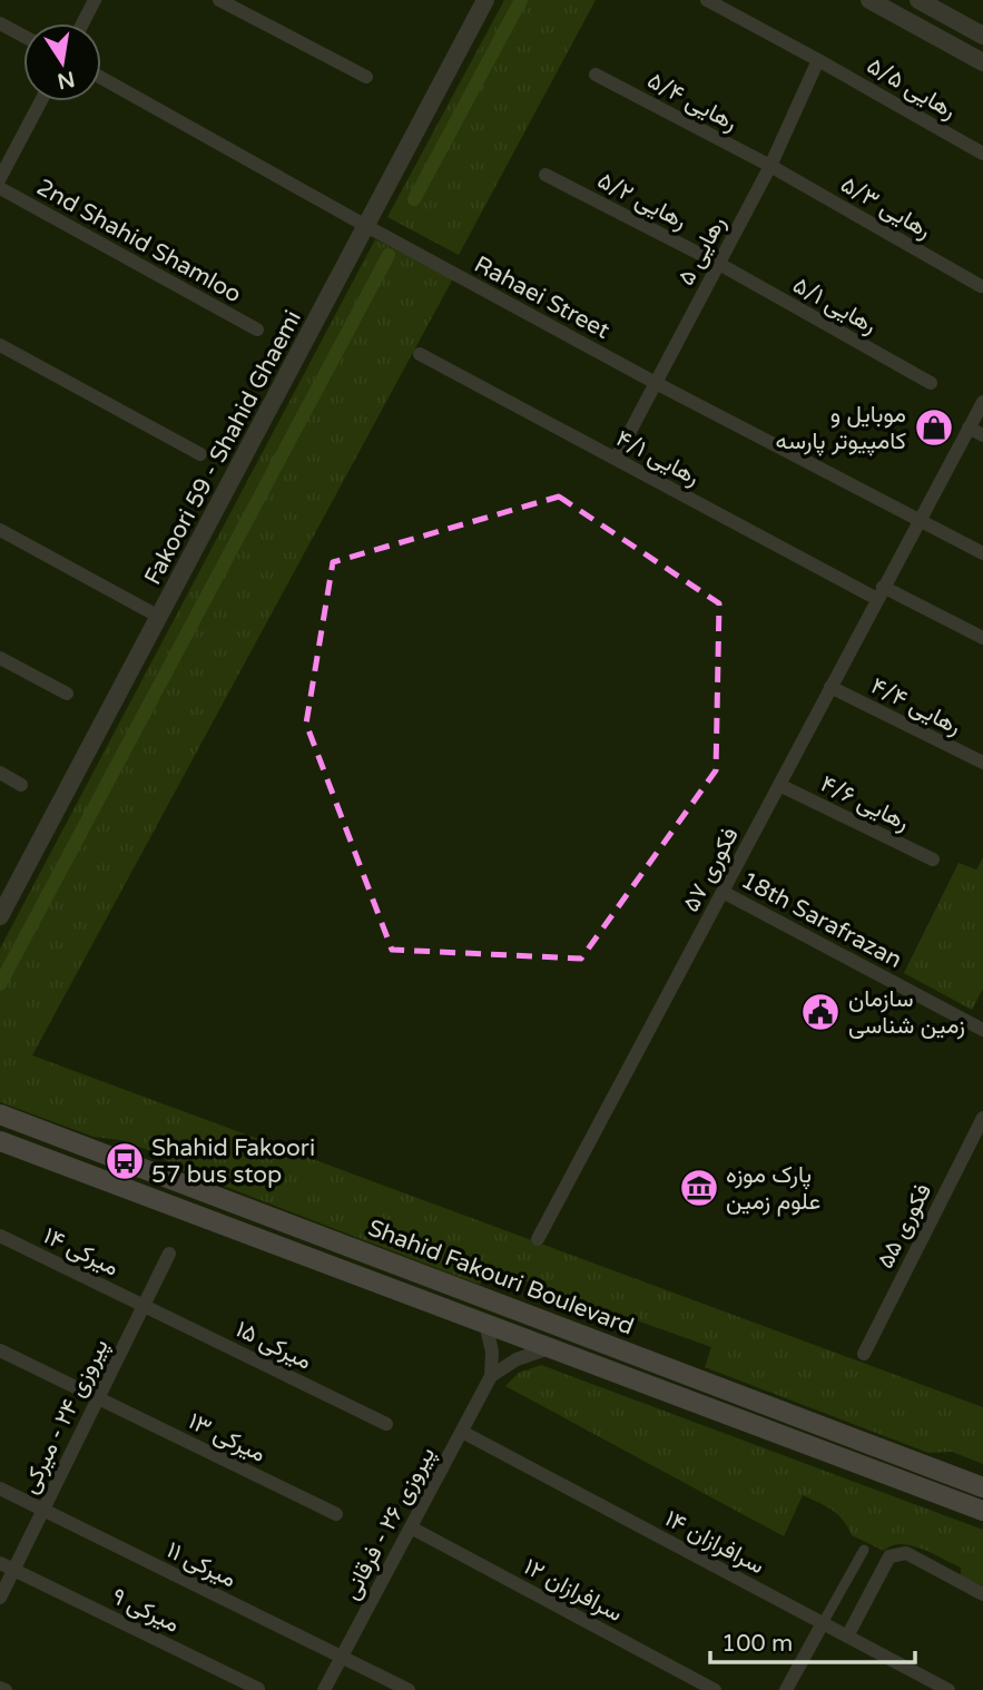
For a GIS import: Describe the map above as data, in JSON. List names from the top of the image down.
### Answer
{
  "streets": {
    "main road": ["Shahid Fakouri Boulevard"],
    "street": [
      "رهایی ۵/۵",
      "رهایی ۵/۴",
      "رهایی ۵/۲",
      "رهایی ۵/۳",
      "2nd Shahid Shamloo",
      "رهایی ۵",
      "Rahaei Street",
      "رهایی ۵/۱",
      "Fakoori 59 - Shahid Ghaemi",
      "رهایی ۴/۱",
      "رهایی ۴/۴",
      "رهایی ۴/۶",
      "فکوری ۵۷",
      "18th Sarafrazan",
      "فکوری ۵۵",
      "میرکی ۱۴",
      "میرکی ۱۵",
      "پیروزی ۲۴ - میرکی",
      "میرکی ۱۳",
      "پیروزی ۲۶ - فرقانی",
      "سرافرازان ۱۴",
      "میرکی ۱۱",
      "سرافرازان ۱۲",
      "میرکی ۹"
    ]
  },
  "crossings": [
    ["رهایی ۵/۵", "رهایی ۵"],
    ["رهایی ۵/۴", "رهایی ۵/۳"],
    ["رهایی ۵/۴", "رهایی ۵"],
    ["رهایی ۵/۲", "رهایی ۵"],
    ["رهایی ۵/۲", "رهایی ۵/۱"],
    ["رهایی ۵/۳", "رهایی ۵"],
    ["رهایی ۵", "Rahaei Street"],
    ["رهایی ۵", "رهایی ۵/۱"],
    ["رهایی ۵", "رهایی ۴/۱"],
    ["Rahaei Street", "Fakoori 59 - Shahid Ghaemi"],
    ["Rahaei Street", "فکوری ۵۷"],
    ["رهایی ۴/۱", "فکوری ۵۷"],
    ["رهایی ۴/۴", "فکوری ۵۷"],
    ["رهایی ۴/۶", "فکوری ۵۷"],
    ["فکوری ۵۷", "18th Sarafrazan"],
    ["میرکی ۱۴", "میرکی ۱۵"],
    ["میرکی ۱۴", "پیروزی ۲۴ - میرکی"],
    ["میرکی ۱۵", "پیروزی ۲۴ - میرکی"],
    ["پیروزی ۲۴ - میرکی", "میرکی ۱۳"],
    ["پیروزی ۲۴ - میرکی", "میرکی ۱۱"],
    ["پیروزی ۲۴ - میرکی", "میرکی ۹"],
    ["پیروزی ۲۶ - فرقانی", "سرافرازان ۱۴"],
    ["پیروزی ۲۶ - فرقانی", "میرکی ۱۱"],
    ["پیروزی ۲۶ - فرقانی", "سرافرازان ۱۲"]
  ],
  "places": {
    "shop": ["موبایل و کامپیوتر پارسه"],
    "public building": ["سازمان زمین شناسی"],
    "bus stop": ["Shahid Fakoori 57 bus stop"],
    "museum": ["پارک موزه علوم زمین"]
  },
  "scale_bar": "100 m",
  "north": "bottom"
}
